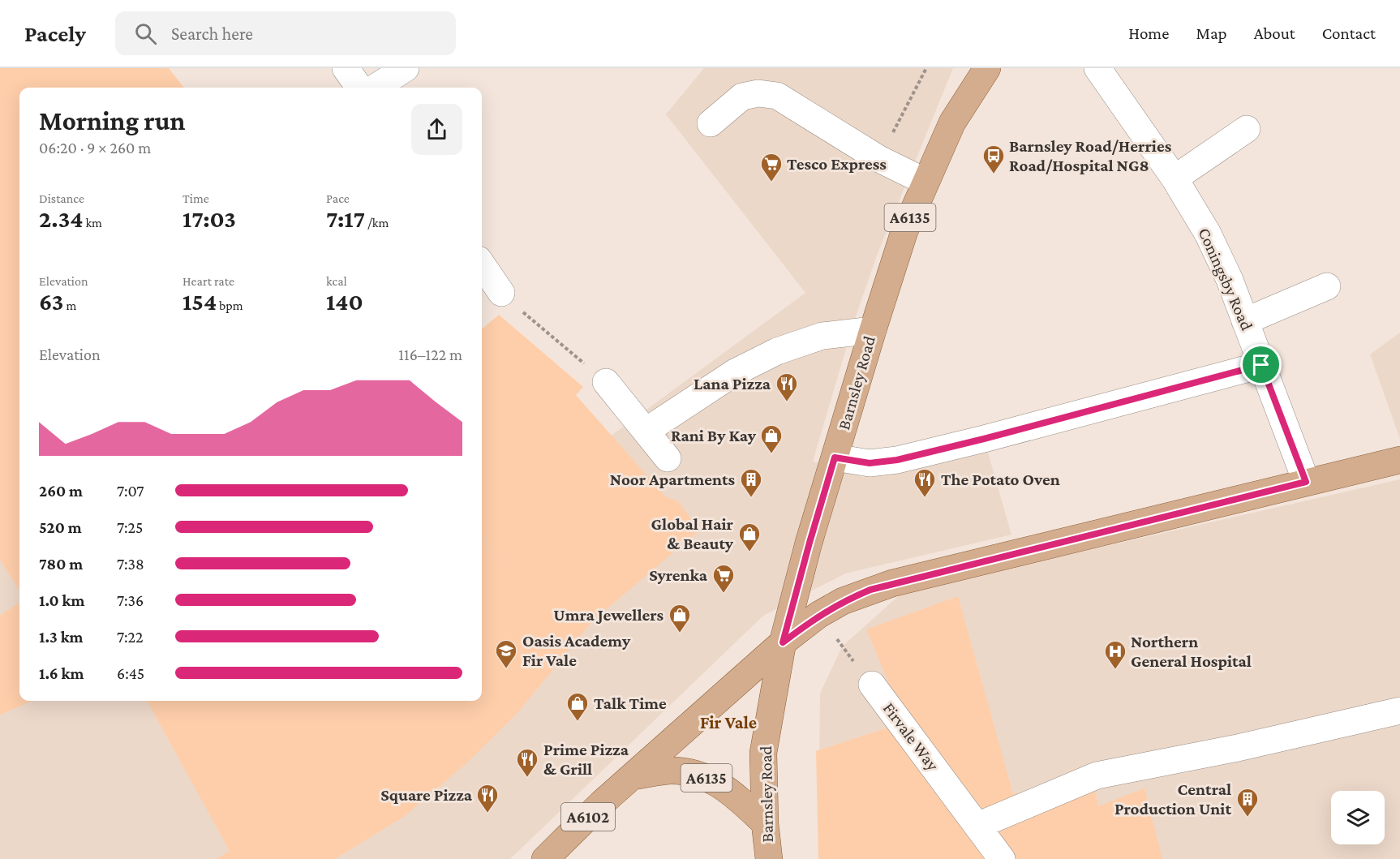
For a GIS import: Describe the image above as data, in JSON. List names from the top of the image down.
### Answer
{
  "streets": {
    "main road": ["A6135", "Barnsley Road", "A6102"],
    "street": ["Coningsby Road", "Firvale Way"]
  },
  "crossings": [
    ["A6135", "Barnsley Road"],
    ["A6135", "A6102"],
    ["Coningsby Road", "A6102"],
    ["Barnsley Road", "A6102"],
    ["Firvale Way", "A6102"]
  ],
  "districts": ["Fir Vale"],
  "places": {
    "bus stop": ["Barnsley Road/Herries Road/Hospital NG8"],
    "supermarket": ["Tesco Express", "Syrenka"],
    "restaurant": [
      "Lana Pizza",
      "The Potato Oven",
      "Prime Pizza & Grill",
      "Square Pizza"
    ],
    "shop": [
      "Rani By Kay",
      "Global Hair & Beauty",
      "Umra Jewellers",
      "Talk Time"
    ],
    "building": ["Noor Apartments", "Central Production Unit"],
    "school or university": ["Oasis Academy Fir Vale"],
    "hospital": ["Northern General Hospital"]
  },
  "page": {
    "header": "Pacely",
    "search": "Search here",
    "nav": [
      "Home",
      "Map",
      "About",
      "Contact"
    ],
    "heading": ["Morning run", "06:20 · 9 × 260 m"],
    "stats": [
      ["Distance", "2.34 km"],
      ["Time", "17:03"],
      ["Pace", "7:17 /km"],
      ["Elevation", "63 m"],
      ["Heart rate", "154 bpm"],
      ["kcal", "140"]
    ],
    "chart": ["Elevation", "116–122 m"],
    "list": [
      {
        "name": "260 m",
        "note": "7:07"
      },
      {
        "name": "520 m",
        "note": "7:25"
      },
      {
        "name": "780 m",
        "note": "7:38"
      },
      {
        "name": "1.0 km",
        "note": "7:36"
      },
      {
        "name": "1.3 km",
        "note": "7:22"
      },
      {
        "name": "1.6 km",
        "note": "6:45"
      }
    ]
  }
}
